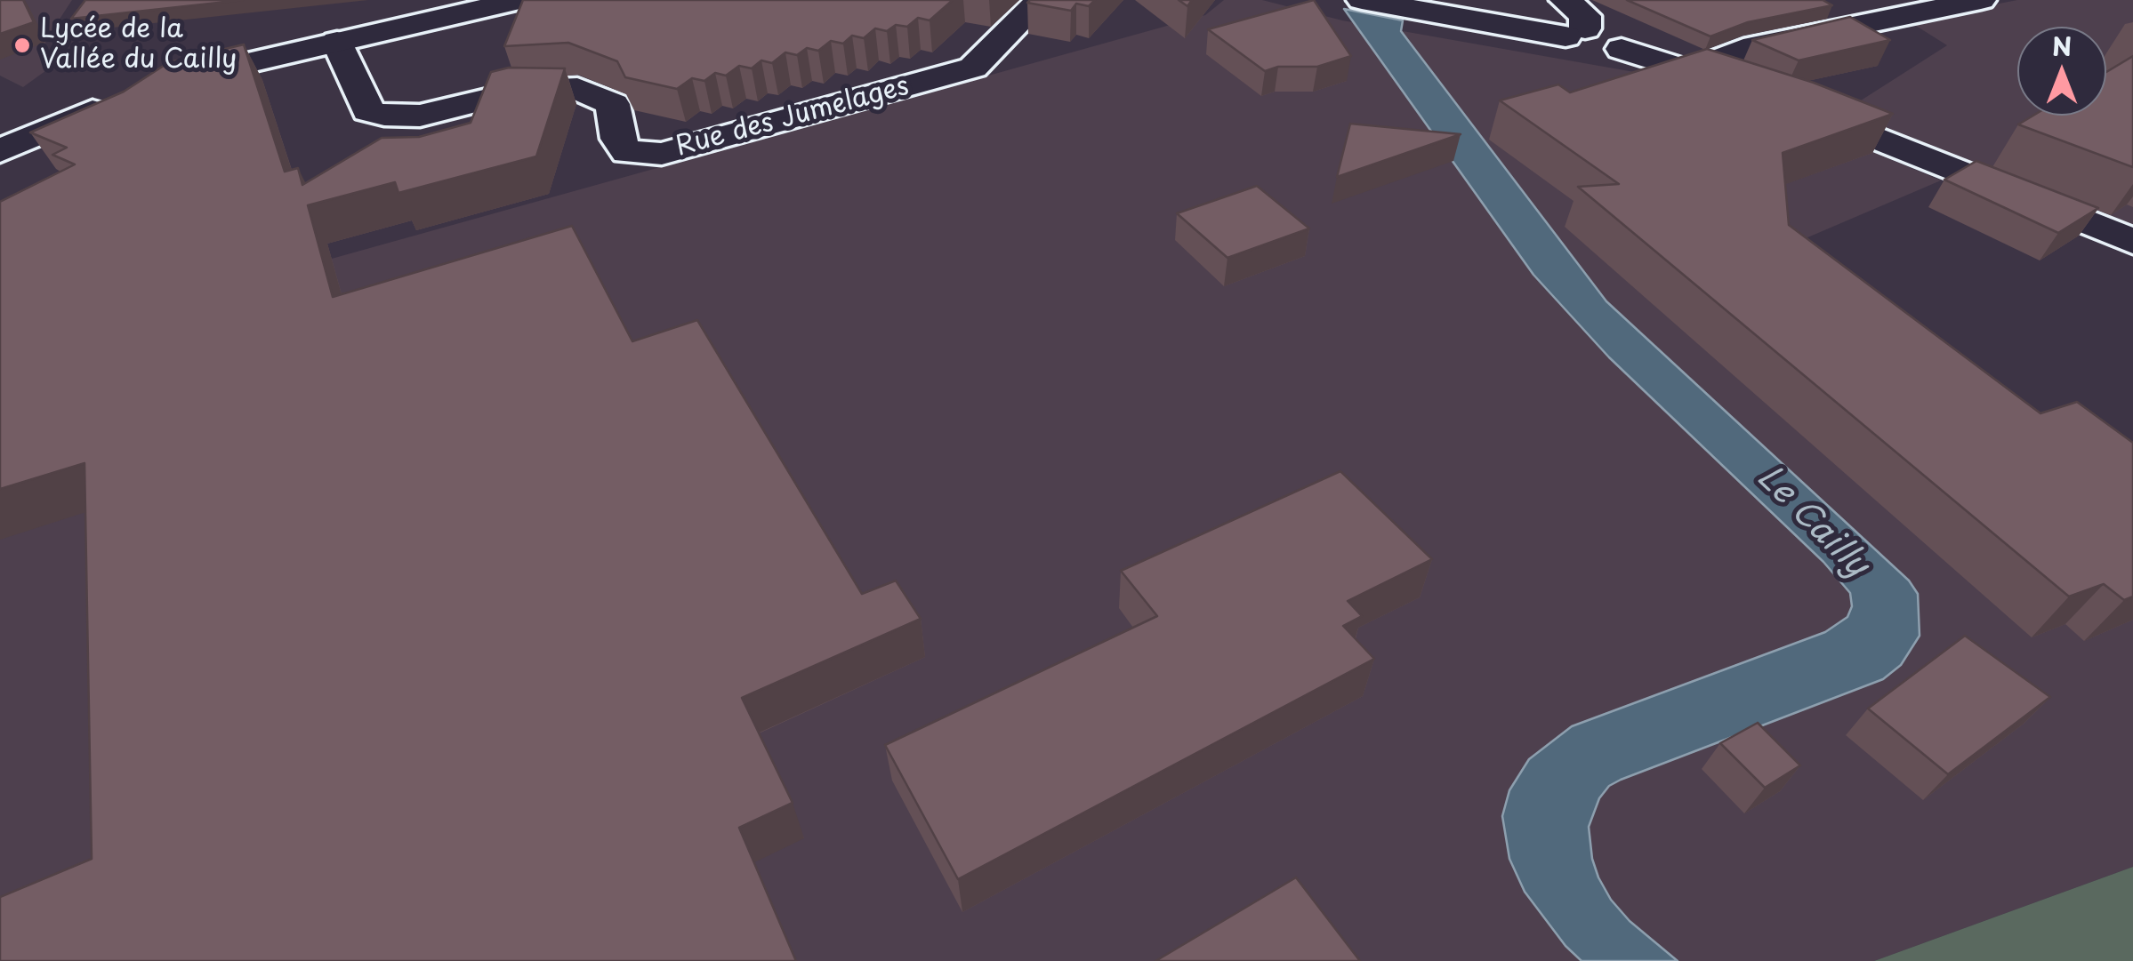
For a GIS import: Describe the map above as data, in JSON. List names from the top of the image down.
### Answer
{
  "streets": {
    "street": ["Rue des Jumelages"]
  },
  "water": ["Le Cailly"],
  "places": ["Lycée de la Vallée du Cailly"],
  "north": "top"
}
